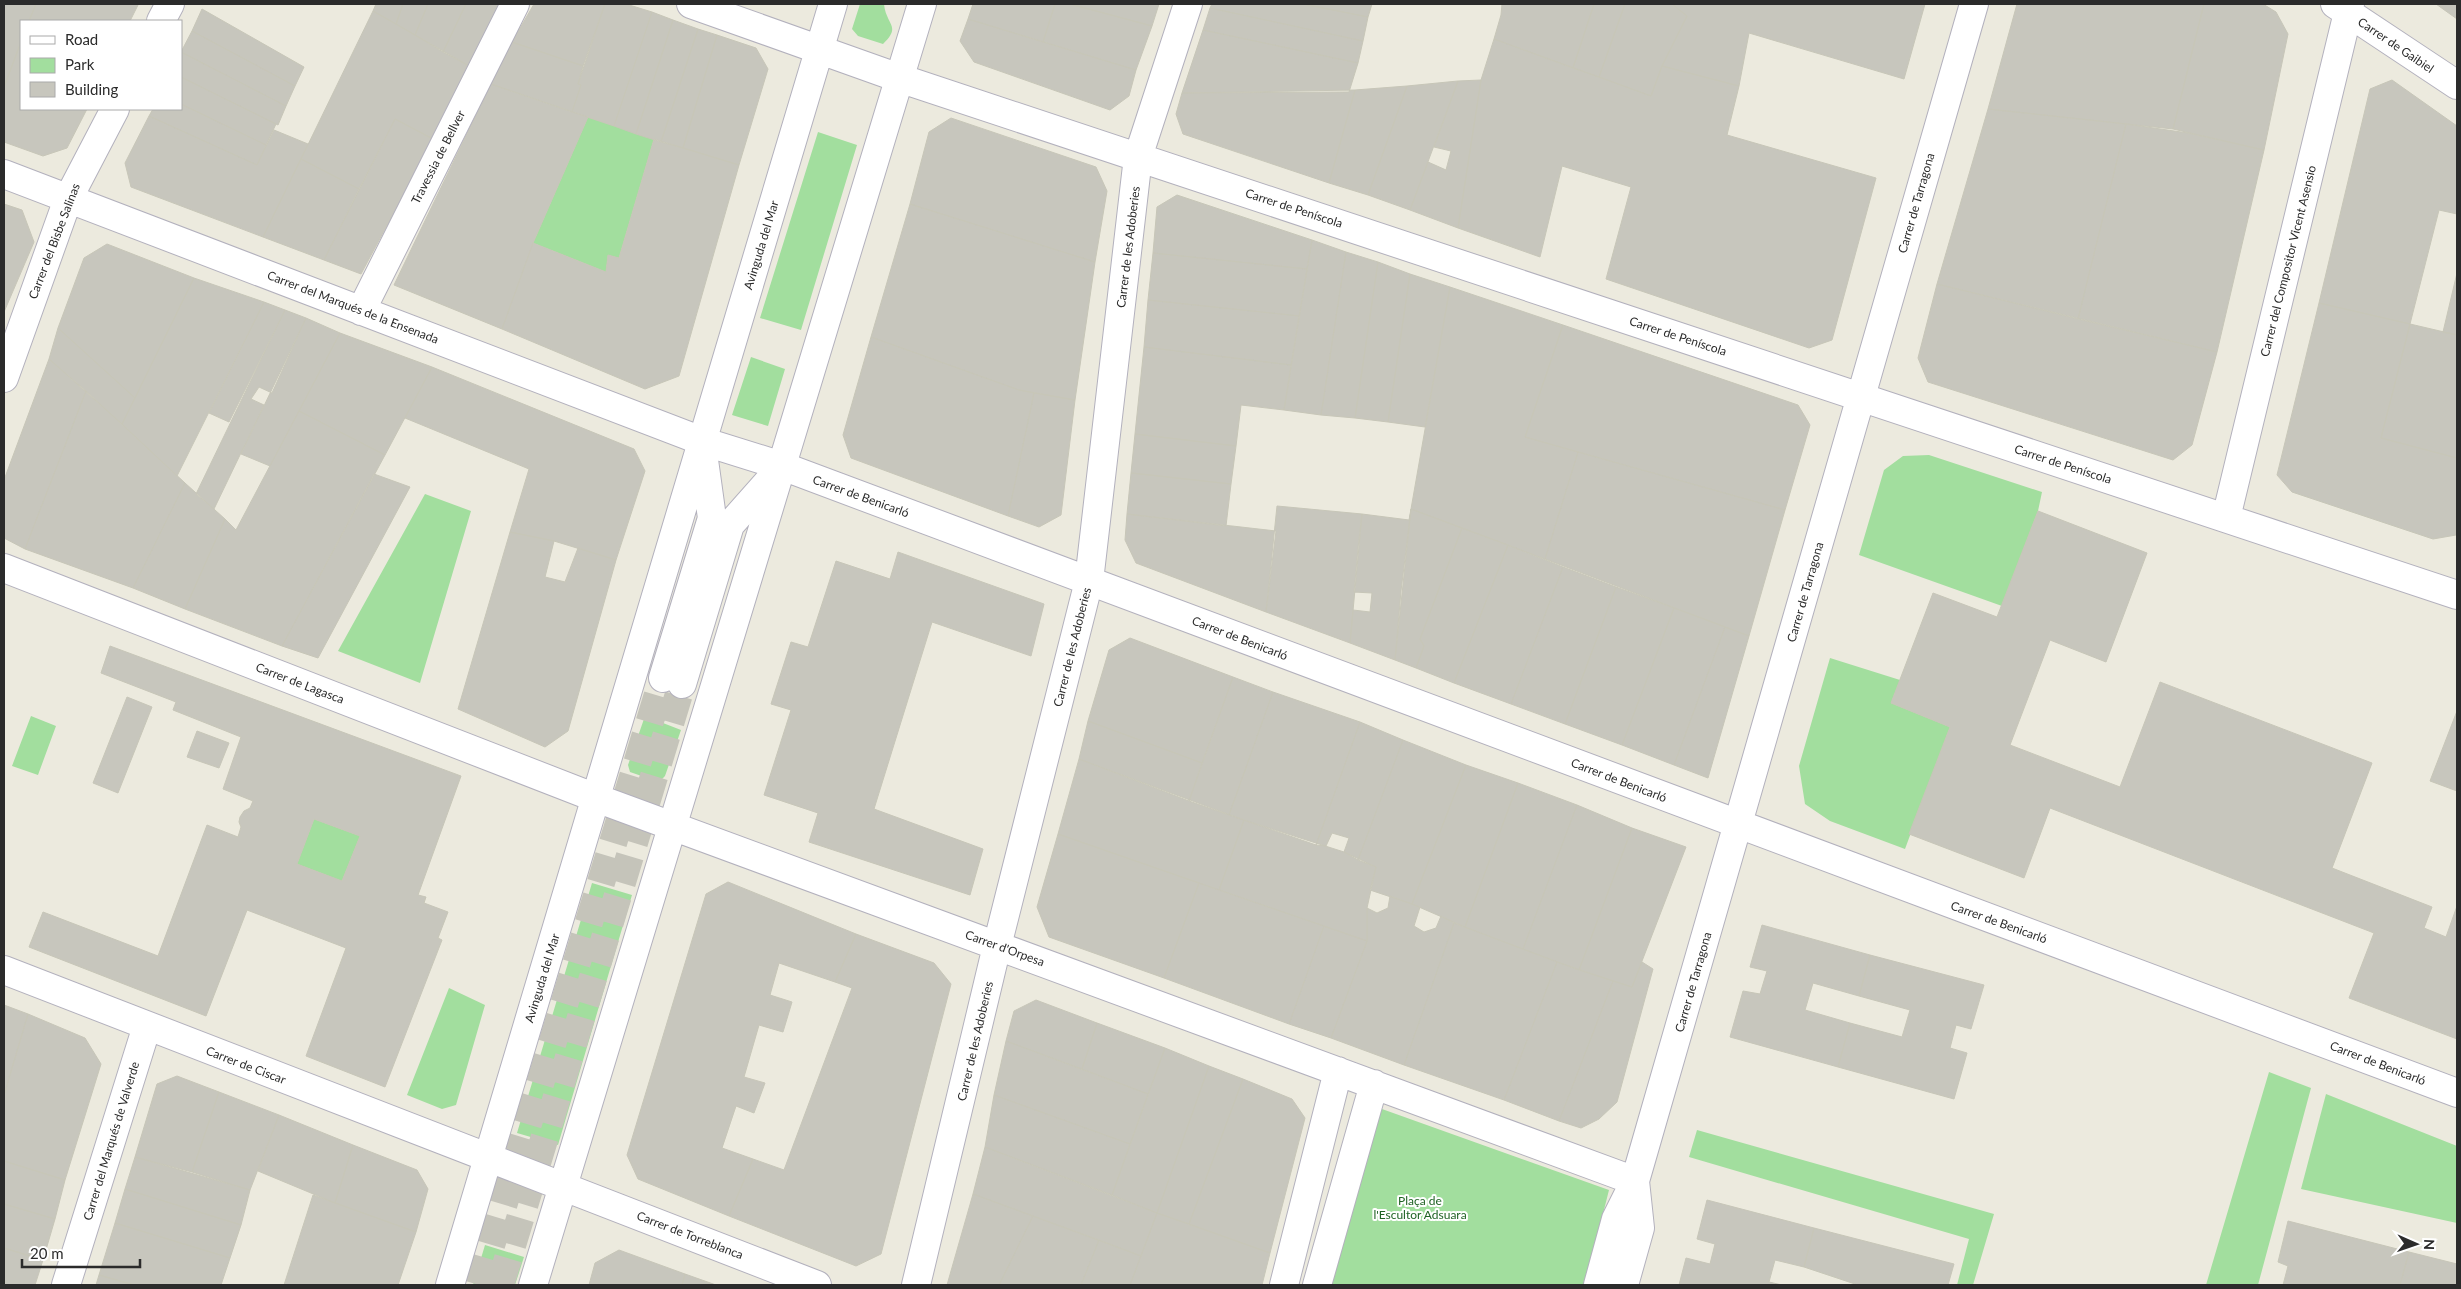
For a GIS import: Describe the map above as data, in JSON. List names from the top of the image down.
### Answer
{
  "streets": {
    "street": [
      "Carrer de Gaibiel",
      "Travessia de Bellver",
      "Carrer de Tarragona",
      "Carrer de Peníscola",
      "Carrer del Bisbe Salinas",
      "Avinguda del Mar",
      "Carrer de les Adoberies",
      "Carrer del Compositor Vicent Asensio",
      "Carrer del Marqués de la Ensenada",
      "Carrer de Benicarló",
      "Carrer de Lagasca",
      "Carrer d'Orpesa",
      "Carrer de Ciscar",
      "Carrer del Marqués de Valverde",
      "Carrer de Torreblanca"
    ]
  },
  "crossings": [
    ["Carrer de Gaibiel", "Carrer del Compositor Vicent Asensio"],
    ["Travessia de Bellver", "Carrer del Marqués de la Ensenada"],
    ["Carrer de Tarragona", "Carrer de Peníscola"],
    ["Carrer de Tarragona", "Carrer de Benicarló"],
    ["Carrer de Peníscola", "Carrer de les Adoberies"],
    ["Carrer de Peníscola", "Carrer del Compositor Vicent Asensio"],
    ["Carrer del Bisbe Salinas", "Carrer del Marqués de la Ensenada"],
    ["Avinguda del Mar", "Carrer del Marqués de la Ensenada"],
    ["Avinguda del Mar", "Carrer de Lagasca"],
    ["Avinguda del Mar", "Carrer de Ciscar"],
    ["Carrer de les Adoberies", "Carrer de Benicarló"],
    ["Carrer de les Adoberies", "Carrer d'Orpesa"],
    ["Carrer de Ciscar", "Carrer del Marqués de Valverde"]
  ],
  "parks": ["Plaça de l'Escultor Adsuara"],
  "legend": ["Road", "Park", "Building"],
  "scale_bar": "20 m",
  "north": "right"
}
